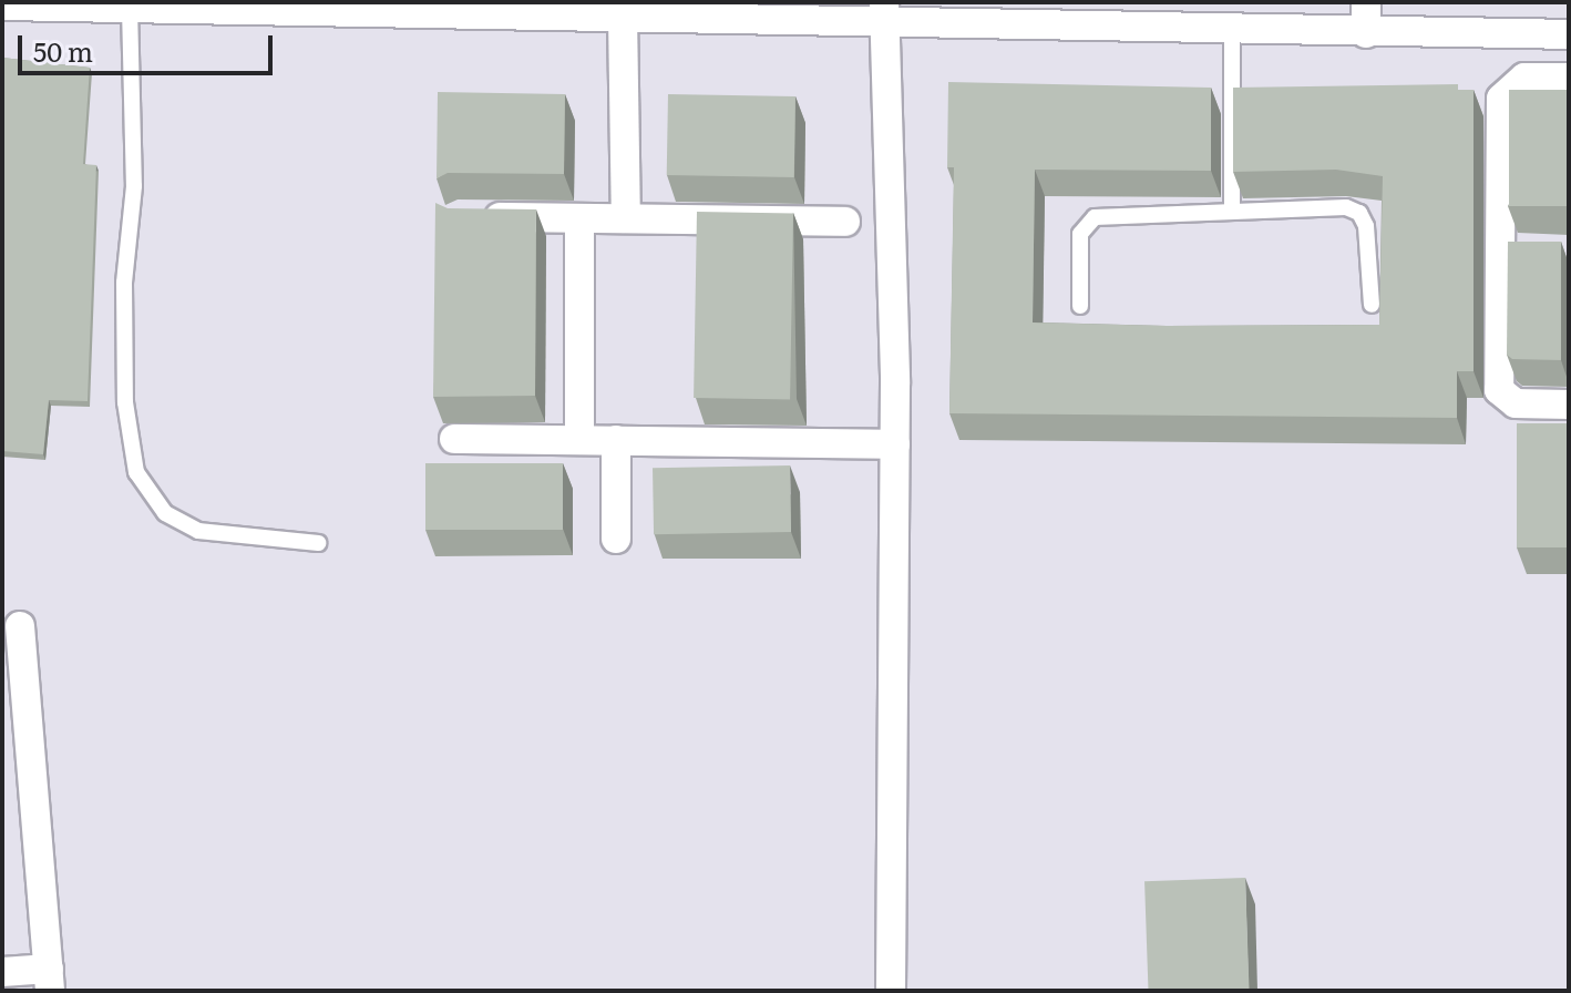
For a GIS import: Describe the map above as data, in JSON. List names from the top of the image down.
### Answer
{
  "scale_bar": "50 m"
}
